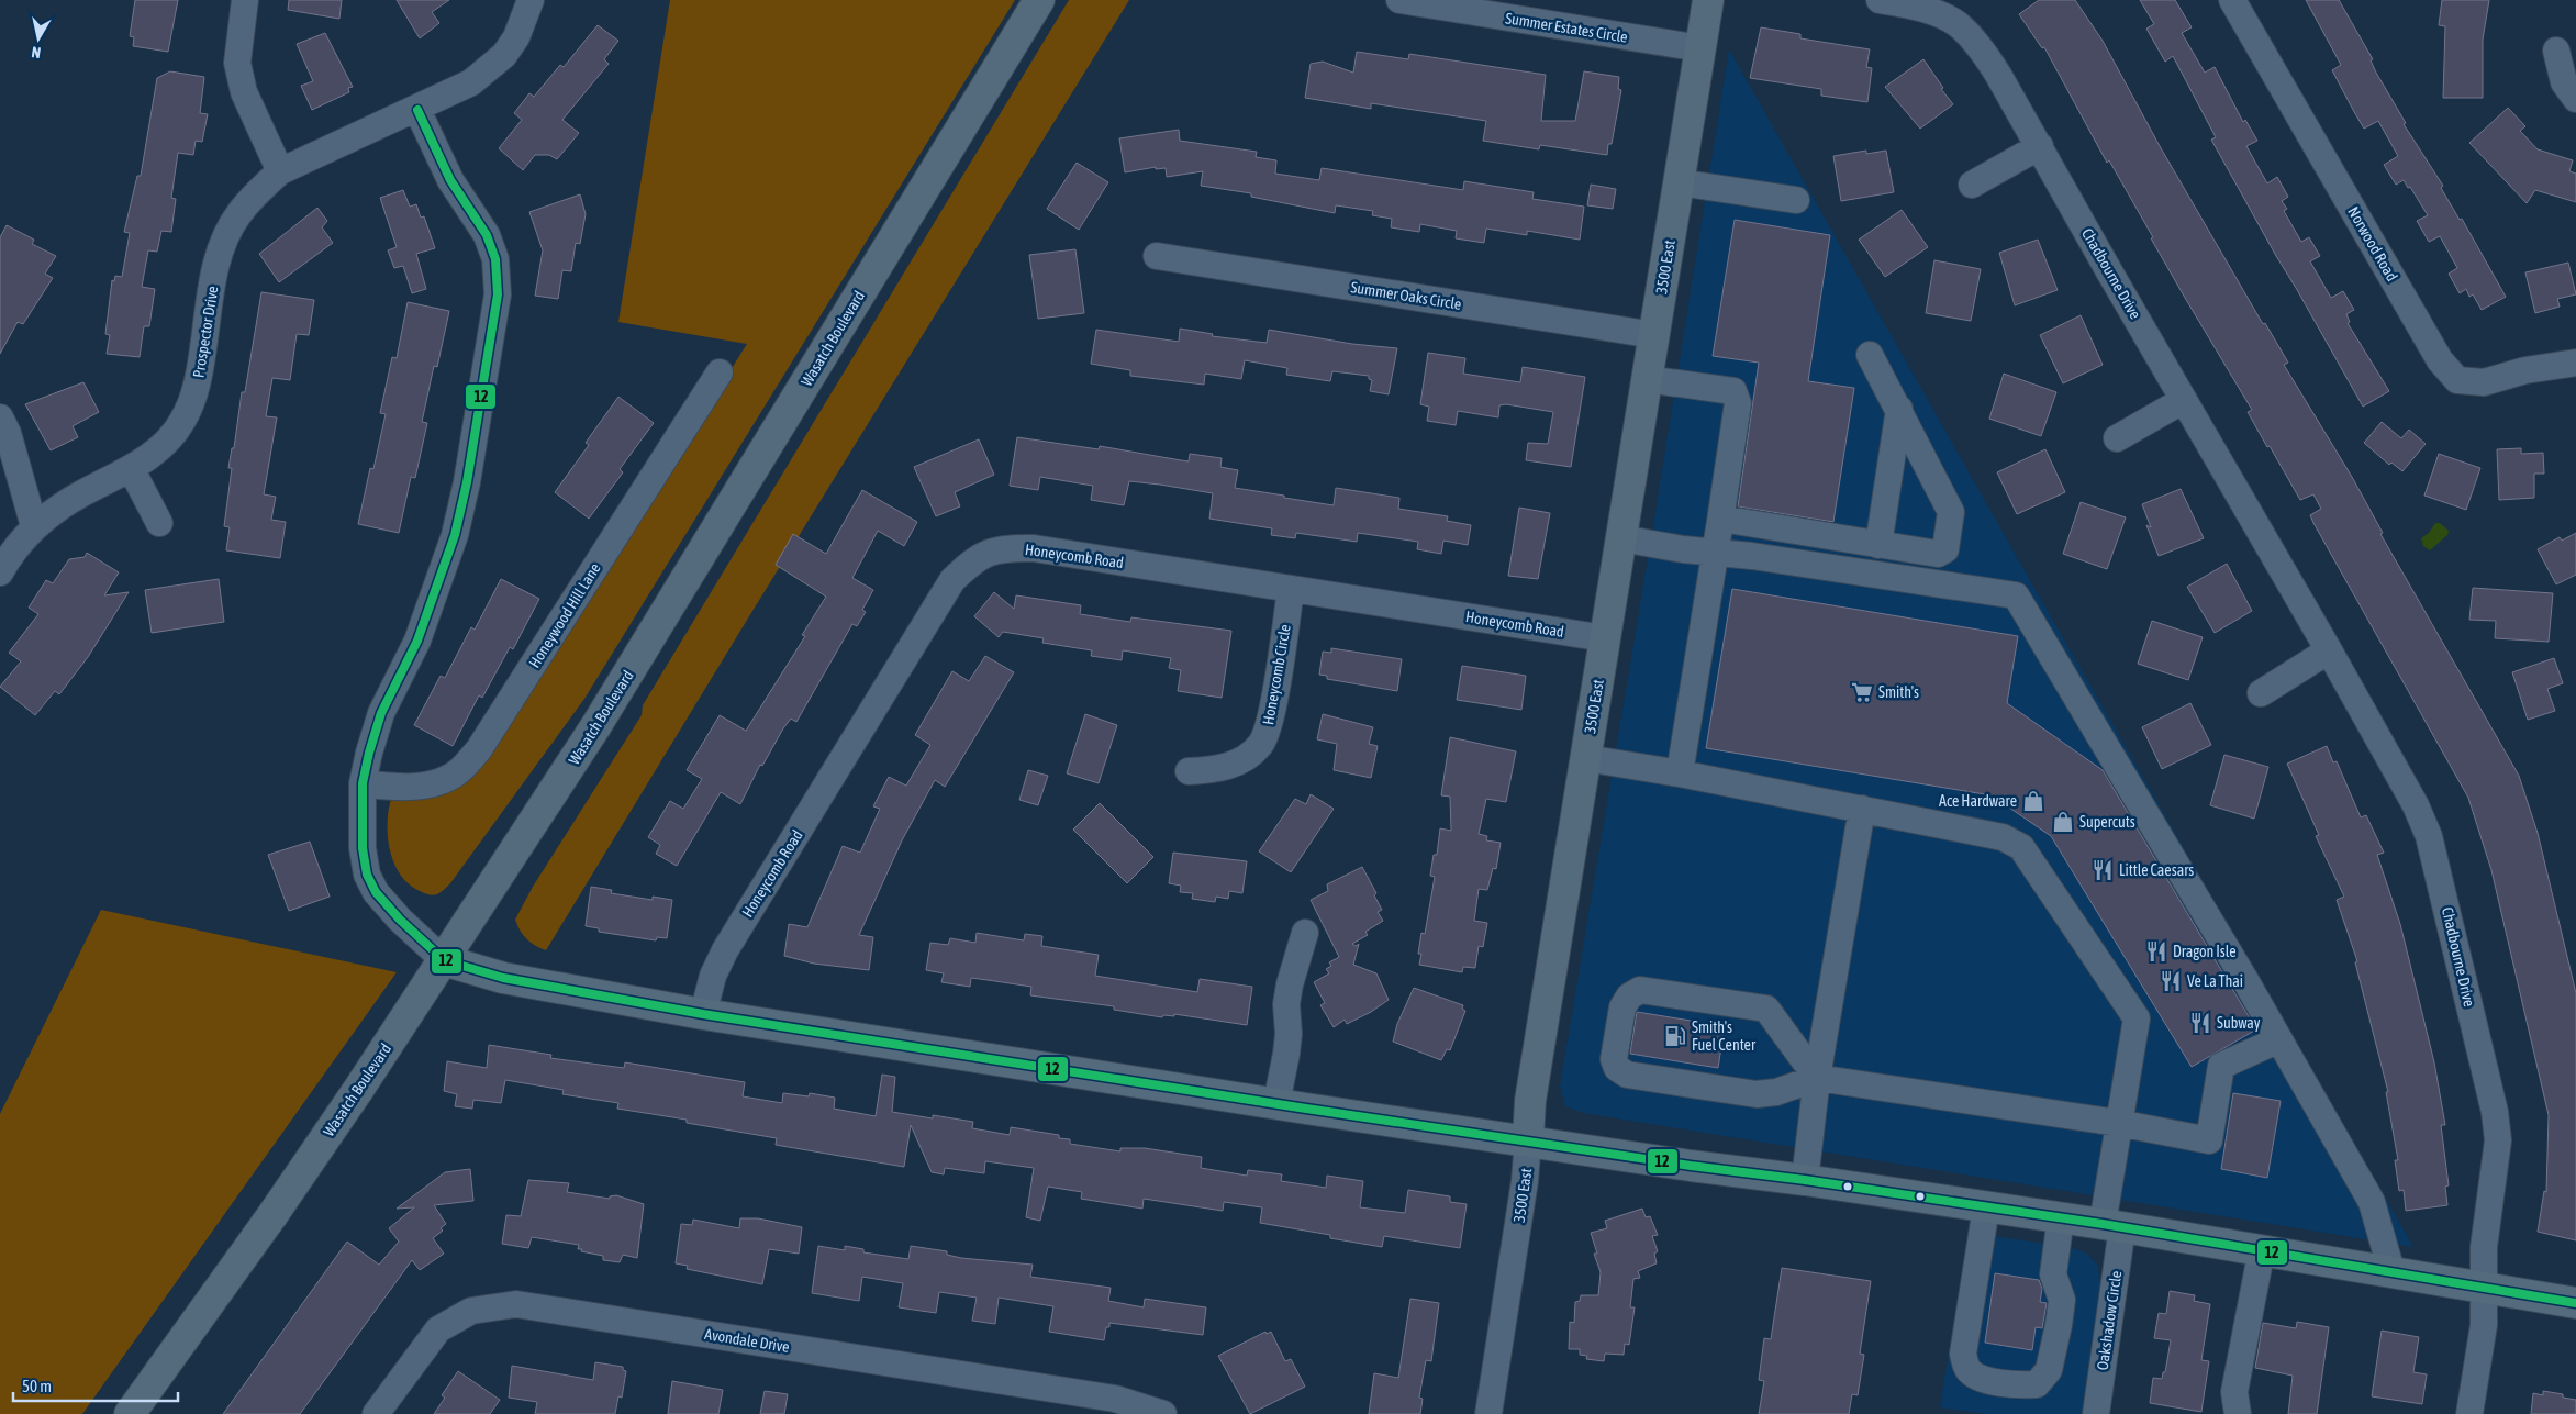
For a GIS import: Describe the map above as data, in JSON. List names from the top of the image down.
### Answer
{
  "streets": {
    "main road": ["3500 East", "Wasatch Boulevard"],
    "street": [
      "Summer Estates Circle",
      "Norwood Road",
      "Chadbourne Drive",
      "Summer Oaks Circle",
      "Prospector Drive",
      "Honeycomb Road",
      "Honeywood Hill Lane",
      "Honeycomb Circle",
      "Oakshadow Circle",
      "Avondale Drive"
    ]
  },
  "crossings": [
    ["Summer Estates Circle", "3500 East"],
    ["3500 East", "Summer Oaks Circle"],
    ["3500 East", "Honeycomb Road"],
    ["3500 East", "Oakshadow Circle"],
    ["Honeycomb Road", "Honeycomb Circle"]
  ],
  "places": {
    "supermarket": ["Smith's"],
    "shop": ["Ace Hardware", "Supercuts"],
    "restaurant": [
      "Little Caesars",
      "Dragon Isle",
      "Ve La Thai",
      "Subway"
    ],
    "fuel station": ["Smith's Fuel Center"]
  },
  "lines": ["transit line 12"],
  "scale_bar": "50 m",
  "north": "bottom"
}
